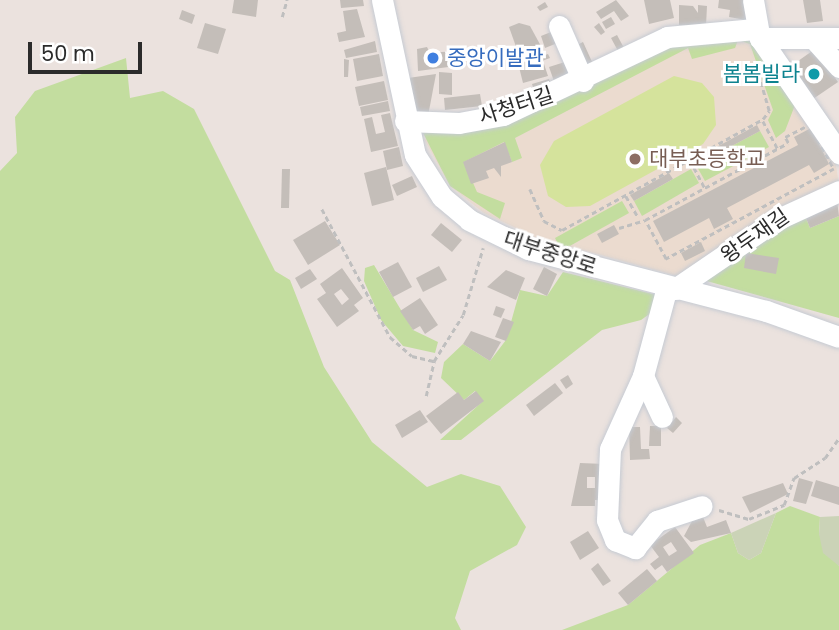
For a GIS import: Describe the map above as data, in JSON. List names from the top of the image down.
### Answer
{
  "streets": {
    "street": ["사청터길", "왕두재길", "대부중앙로"]
  },
  "crossings": [
    ["사청터길", "대부중앙로"],
    ["왕두재길", "대부중앙로"]
  ],
  "places": ["중앙이발관", "봄봄빌라", "대부초등학교"],
  "scale_bar": "50 m"
}
